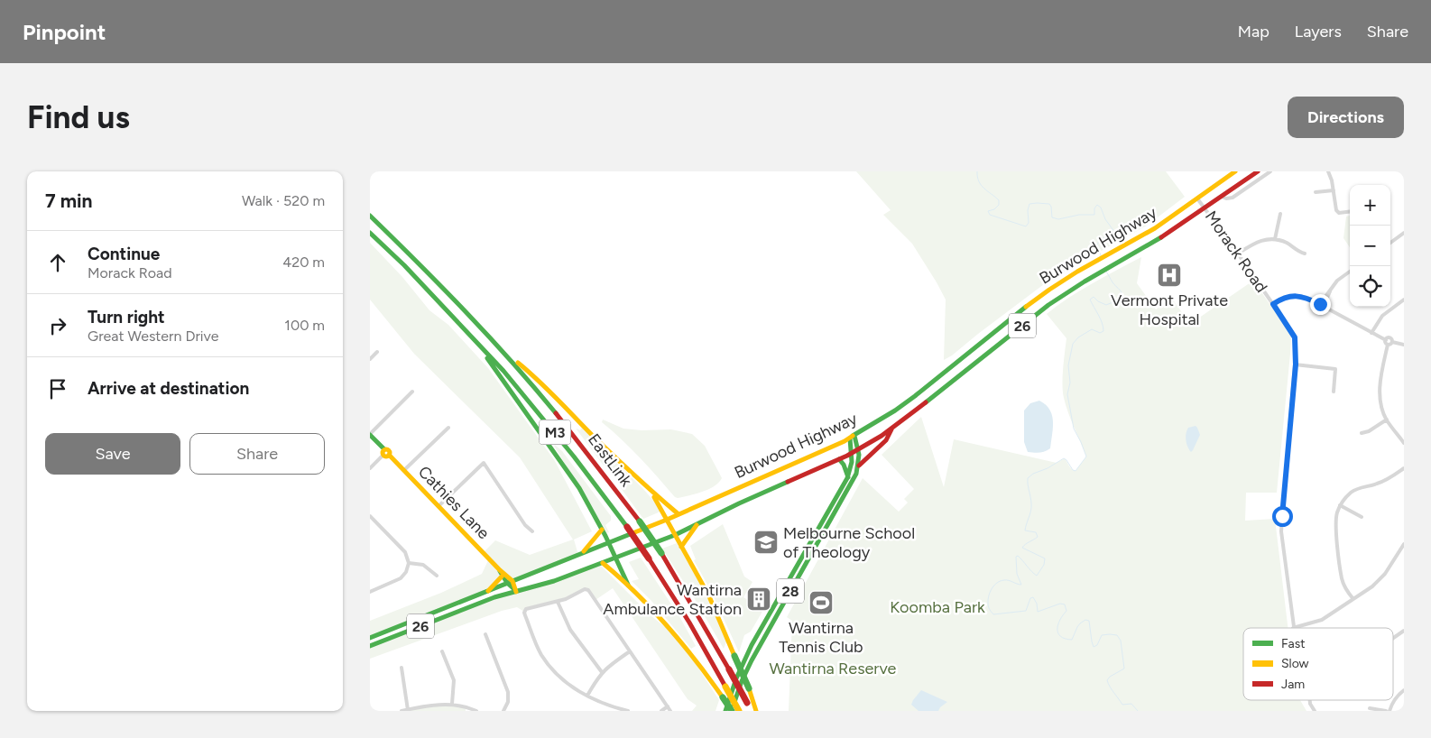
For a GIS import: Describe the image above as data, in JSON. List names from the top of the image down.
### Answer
{
  "streets": {
    "main road": [
      "Burwood Highway",
      "26",
      "M3",
      "EastLink",
      "Cathies Lane",
      "28"
    ],
    "street": ["Morack Road"]
  },
  "crossings": [
    ["Burwood Highway", "Morack Road"],
    ["Burwood Highway", "Cathies Lane"],
    ["Burwood Highway", "28"]
  ],
  "parks": ["Koomba Park", "Wantirna Reserve"],
  "places": {
    "hospital": ["Vermont Private Hospital"],
    "school or university": ["Melbourne School of Theology"],
    "building": ["Wantirna Ambulance Station"],
    "sports": ["Wantirna Tennis Club"]
  },
  "legend": ["Fast", "Slow", "Jam"],
  "page": {
    "header": "Pinpoint",
    "nav": ["Map", "Layers", "Share"],
    "buttons": [
      "Directions",
      ["Save", "Share"]
    ],
    "title": "Find us",
    "heading": ["7 min", "Walk · 520 m"],
    "map_buttons": ["+", "−"],
    "list": [
      ["Continue", "Morack Road", "420 m"],
      ["Turn right", "Great Western Drive", "100 m"],
      "Arrive at destination"
    ]
  }
}
